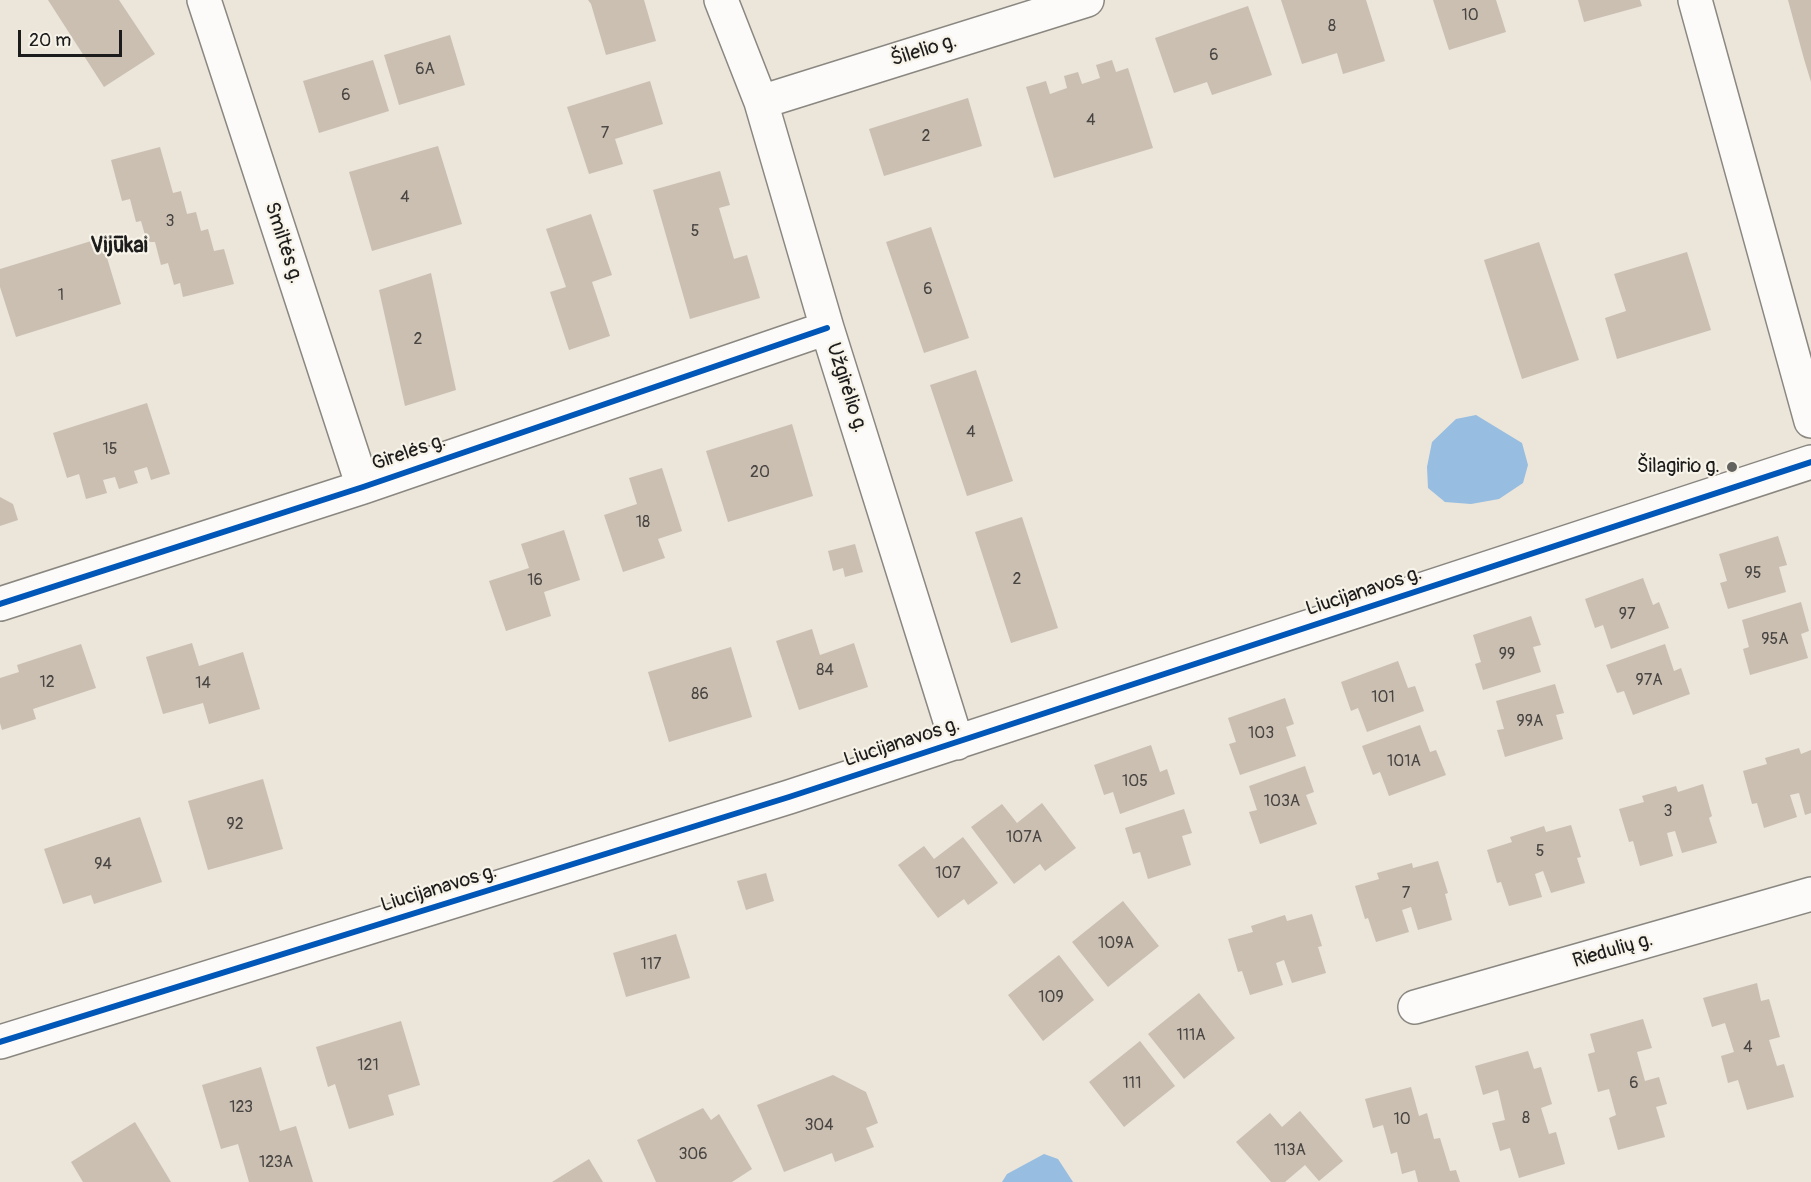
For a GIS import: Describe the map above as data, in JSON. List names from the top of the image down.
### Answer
{
  "streets": {
    "street": [
      "Šilelio g.",
      "Smiltės g.",
      "Užgirėlio g.",
      "Girelės g.",
      "Liucijanavos g.",
      "Riedulių g."
    ]
  },
  "crossings": [
    ["Šilelio g.", "Užgirėlio g."],
    ["Smiltės g.", "Girelės g."],
    ["Užgirėlio g.", "Girelės g."],
    ["Užgirėlio g.", "Liucijanavos g."]
  ],
  "districts": ["Vijūkai"],
  "places": ["Šilagirio g."],
  "house_numbers": [
    "10",
    "8",
    "6",
    "6A",
    "6",
    "4",
    "7",
    "2",
    "4",
    "3",
    "5",
    "6",
    "1",
    "2",
    "4",
    "15",
    "20",
    "18",
    "95",
    "2",
    "16",
    "97",
    "95A",
    "99",
    "84",
    "97A",
    "12",
    "14",
    "86",
    "101",
    "99A",
    "103",
    "101A",
    "105",
    "103A",
    "3",
    "92",
    "107A",
    "5",
    "94",
    "107",
    "7",
    "109A",
    "117",
    "109",
    "111A",
    "4",
    "121",
    "111",
    "6",
    "123",
    "8",
    "10",
    "304",
    "113A",
    "306",
    "123A"
  ],
  "scale_bar": "20 m"
}
